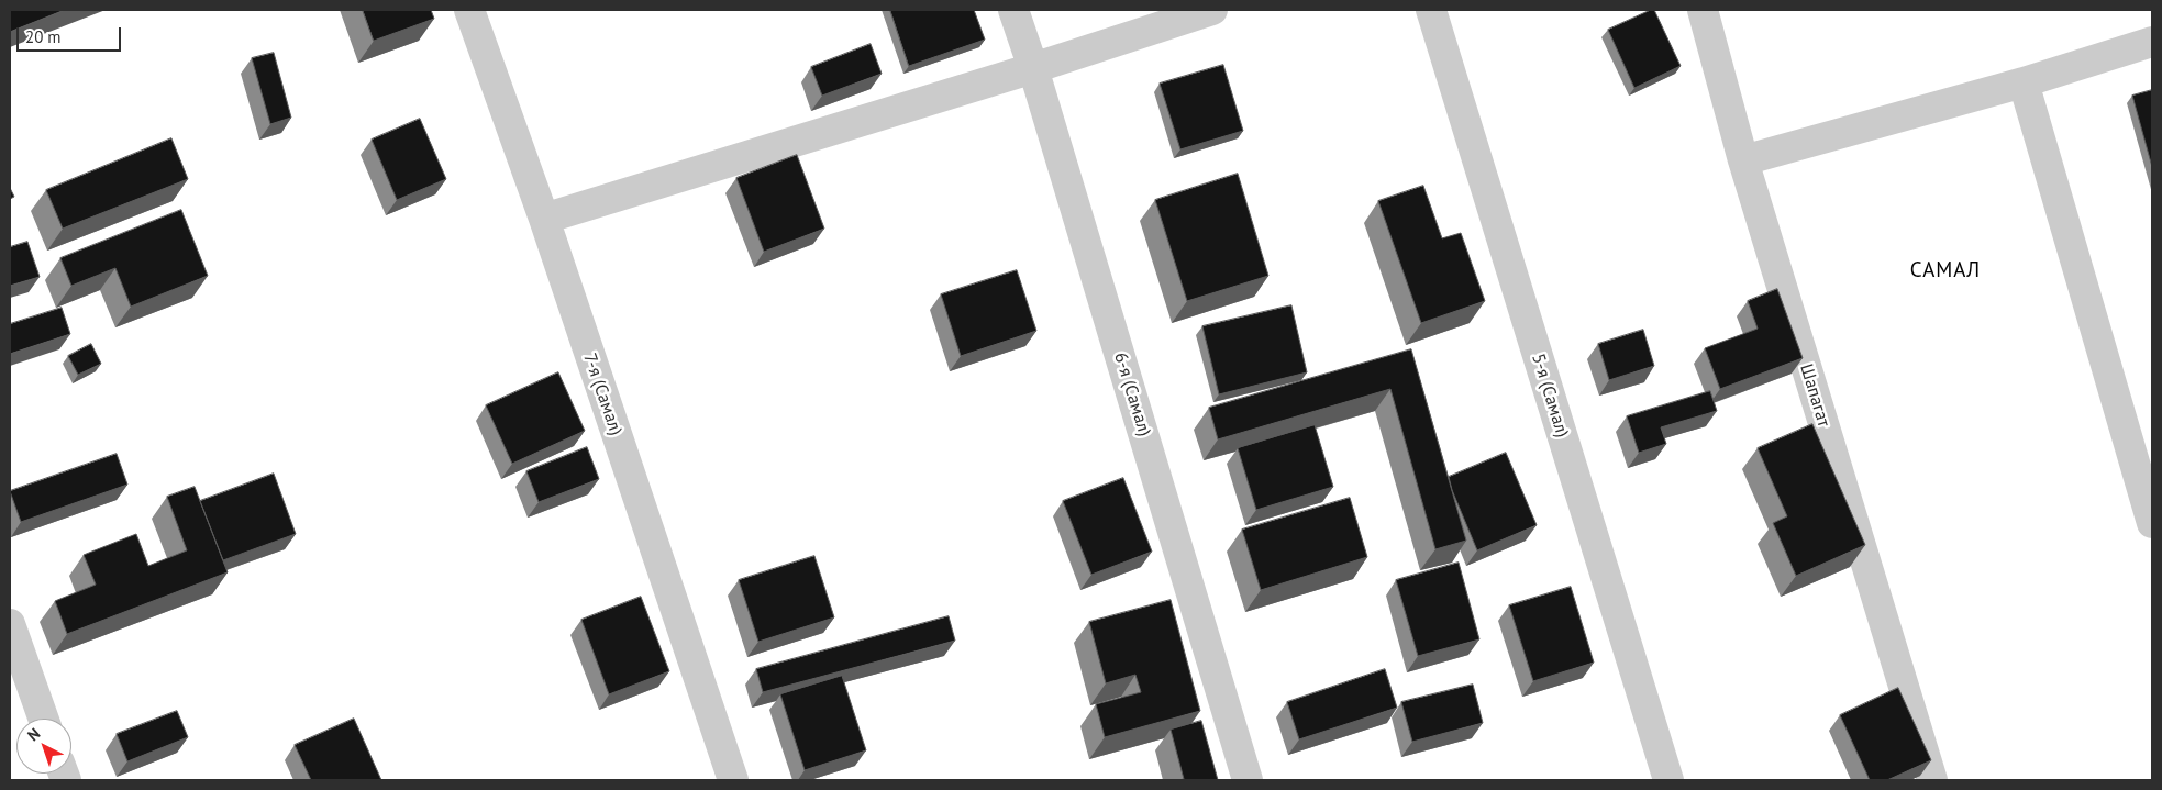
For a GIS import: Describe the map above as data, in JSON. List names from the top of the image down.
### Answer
{
  "streets": {
    "street": [
      "7-я (Самал)",
      "6-я (Самал)",
      "5-я (Самал)",
      "Шапагат"
    ]
  },
  "districts": ["САМАЛ"],
  "scale_bar": "20 m",
  "north": "top left"
}
